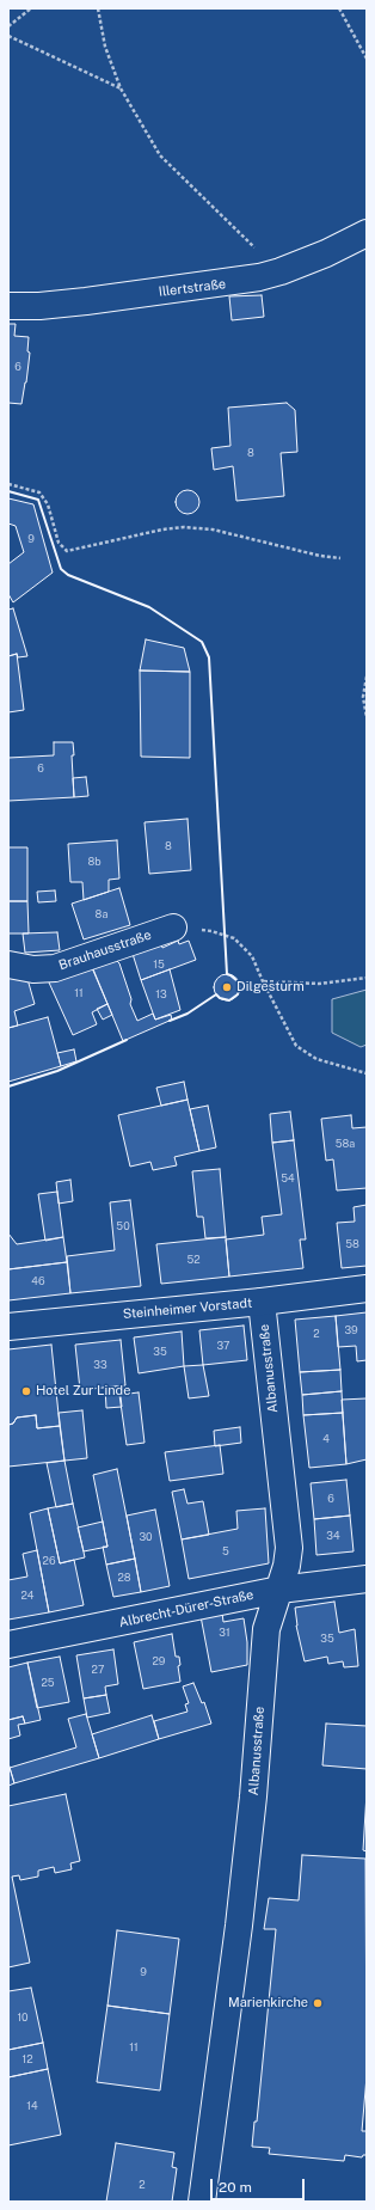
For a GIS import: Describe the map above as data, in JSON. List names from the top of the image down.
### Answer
{
  "streets": {
    "street": [
      "Illertstraße",
      "Brauhausstraße",
      "Steinheimer Vorstadt",
      "Albanusstraße",
      "Albrecht-Dürer-Straße"
    ]
  },
  "crossings": [
    ["Steinheimer Vorstadt", "Albanusstraße"],
    ["Albanusstraße", "Albrecht-Dürer-Straße"]
  ],
  "places": ["Dilgesturm", "Hotel Zur Linde", "Marienkirche"],
  "house_numbers": [
    "6",
    "8",
    "9",
    "6",
    "8",
    "8b",
    "8a",
    "15",
    "11",
    "13",
    "58a",
    "54",
    "50",
    "58",
    "52",
    "46",
    "39",
    "2",
    "37",
    "35",
    "33",
    "4",
    "6",
    "34",
    "30",
    "5",
    "26",
    "28",
    "24",
    "31",
    "35",
    "29",
    "27",
    "25",
    "9",
    "10",
    "11",
    "12",
    "14",
    "2"
  ],
  "scale_bar": "20 m"
}
